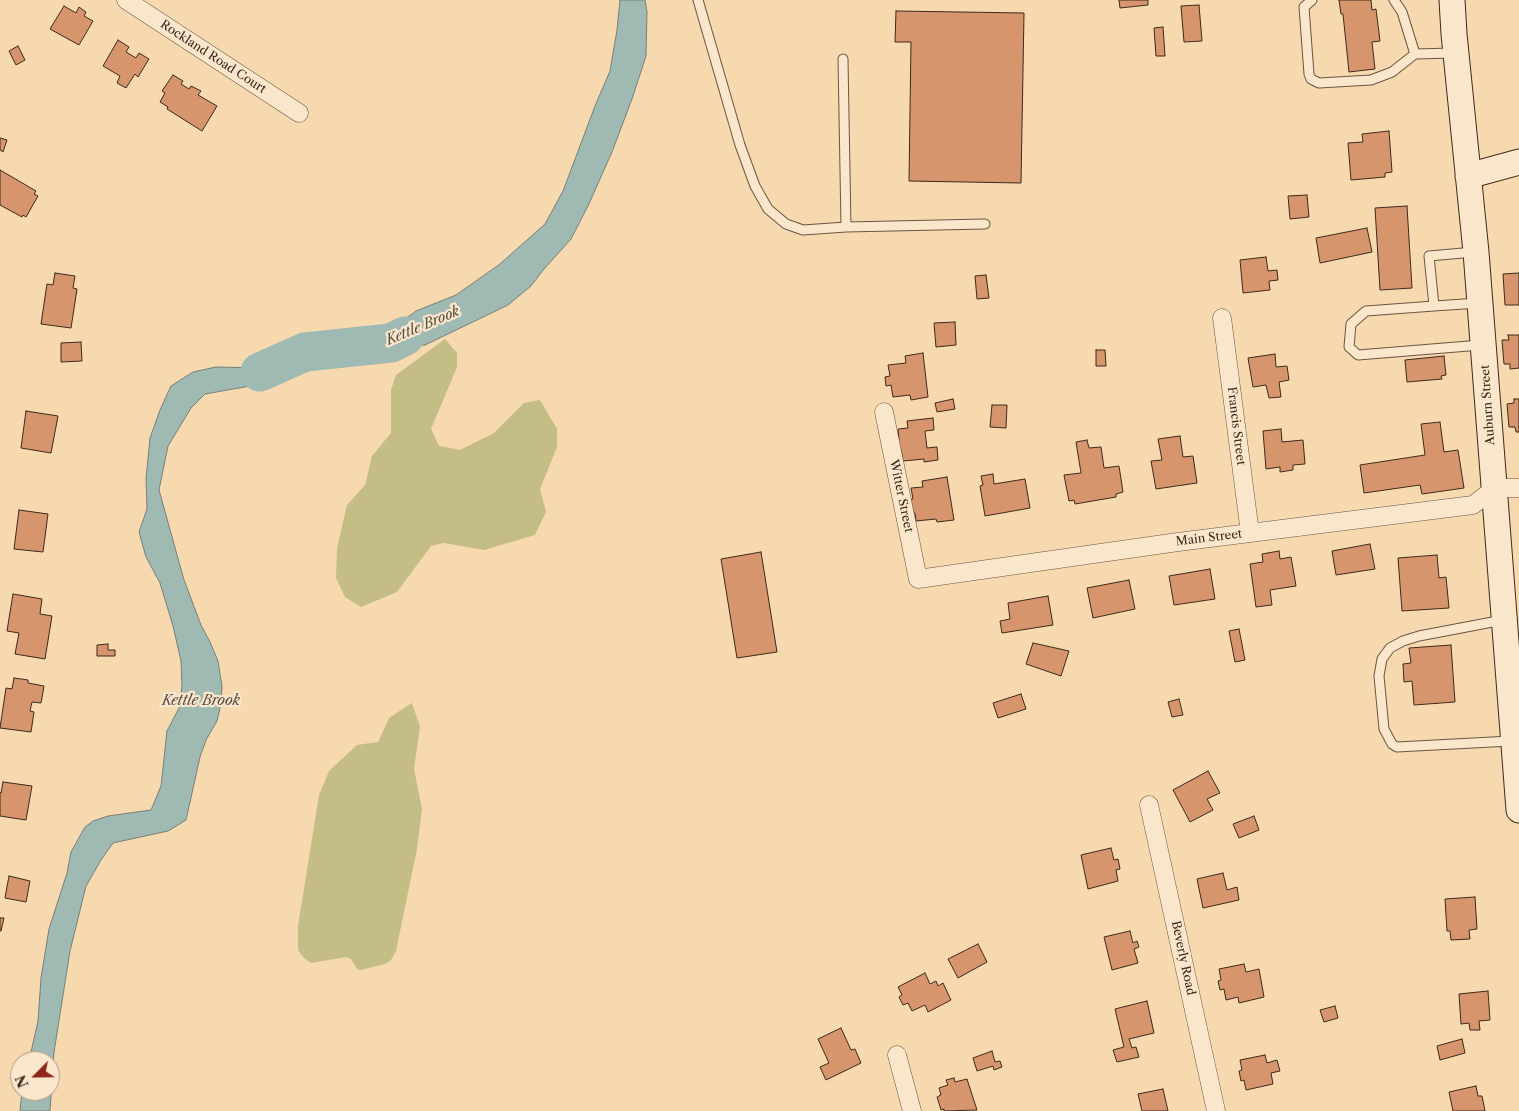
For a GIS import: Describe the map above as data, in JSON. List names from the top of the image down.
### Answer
{
  "streets": {
    "main road": ["Auburn Street"],
    "street": [
      "Rockland Road Court",
      "Francis Street",
      "Witter Street",
      "Main Street",
      "Beverly Road"
    ]
  },
  "crossings": [
    ["Auburn Street", "Main Street"],
    ["Francis Street", "Main Street"],
    ["Witter Street", "Main Street"]
  ],
  "water": ["Kettle Brook"],
  "north": "bottom left"
}
